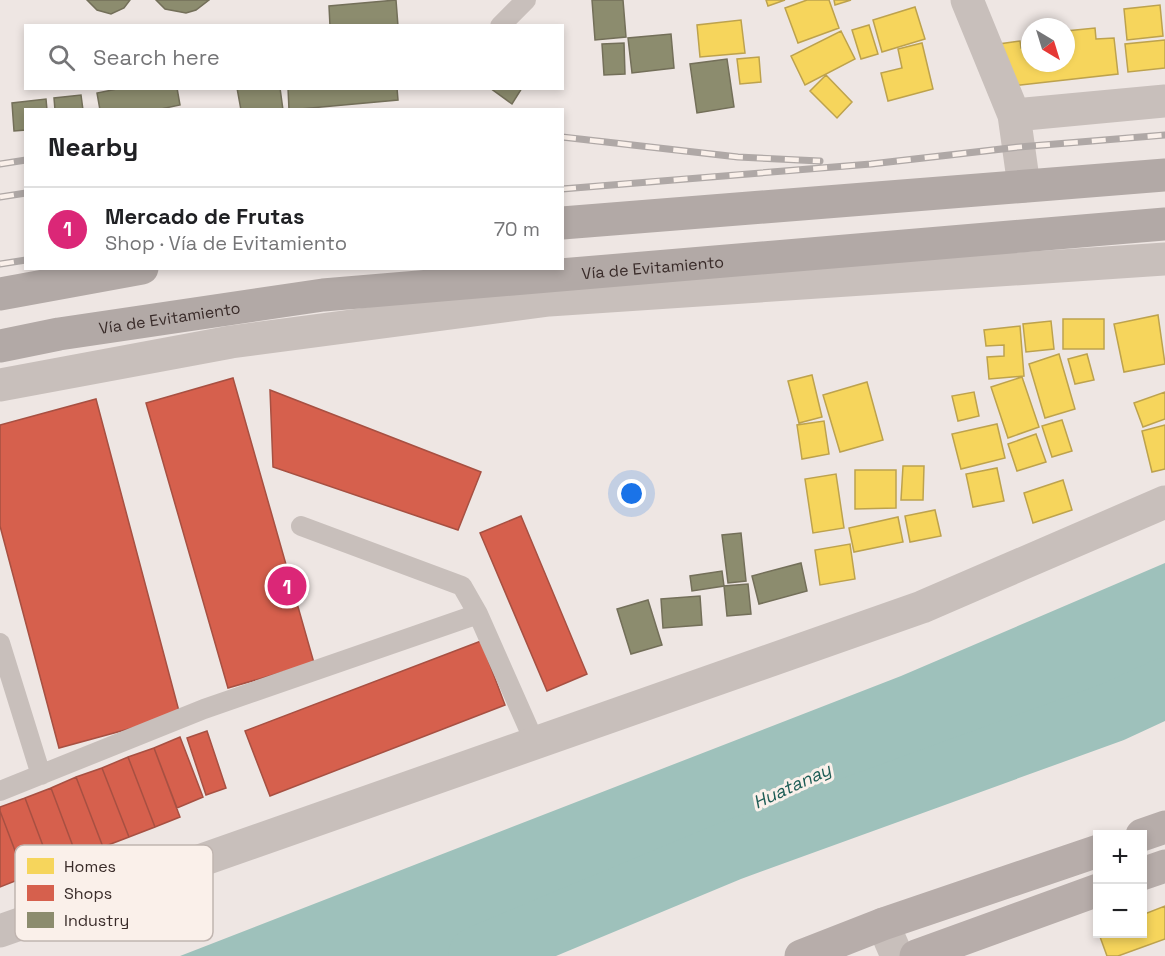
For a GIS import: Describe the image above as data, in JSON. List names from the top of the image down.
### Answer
{
  "streets": {
    "highway": ["Vía de Evitamiento"]
  },
  "water": ["Huatanay"],
  "legend": ["Homes", "Shops", "Industry"],
  "north": "bottom right",
  "page": {
    "search": "Search here",
    "heading": "Nearby",
    "list": [
      {
        "mark": "1",
        "name": "Mercado de Frutas",
        "note": "Shop · Vía de Evitamiento",
        "value": "70 m"
      }
    ],
    "pins": "1",
    "map_buttons": ["+", "−"]
  }
}
